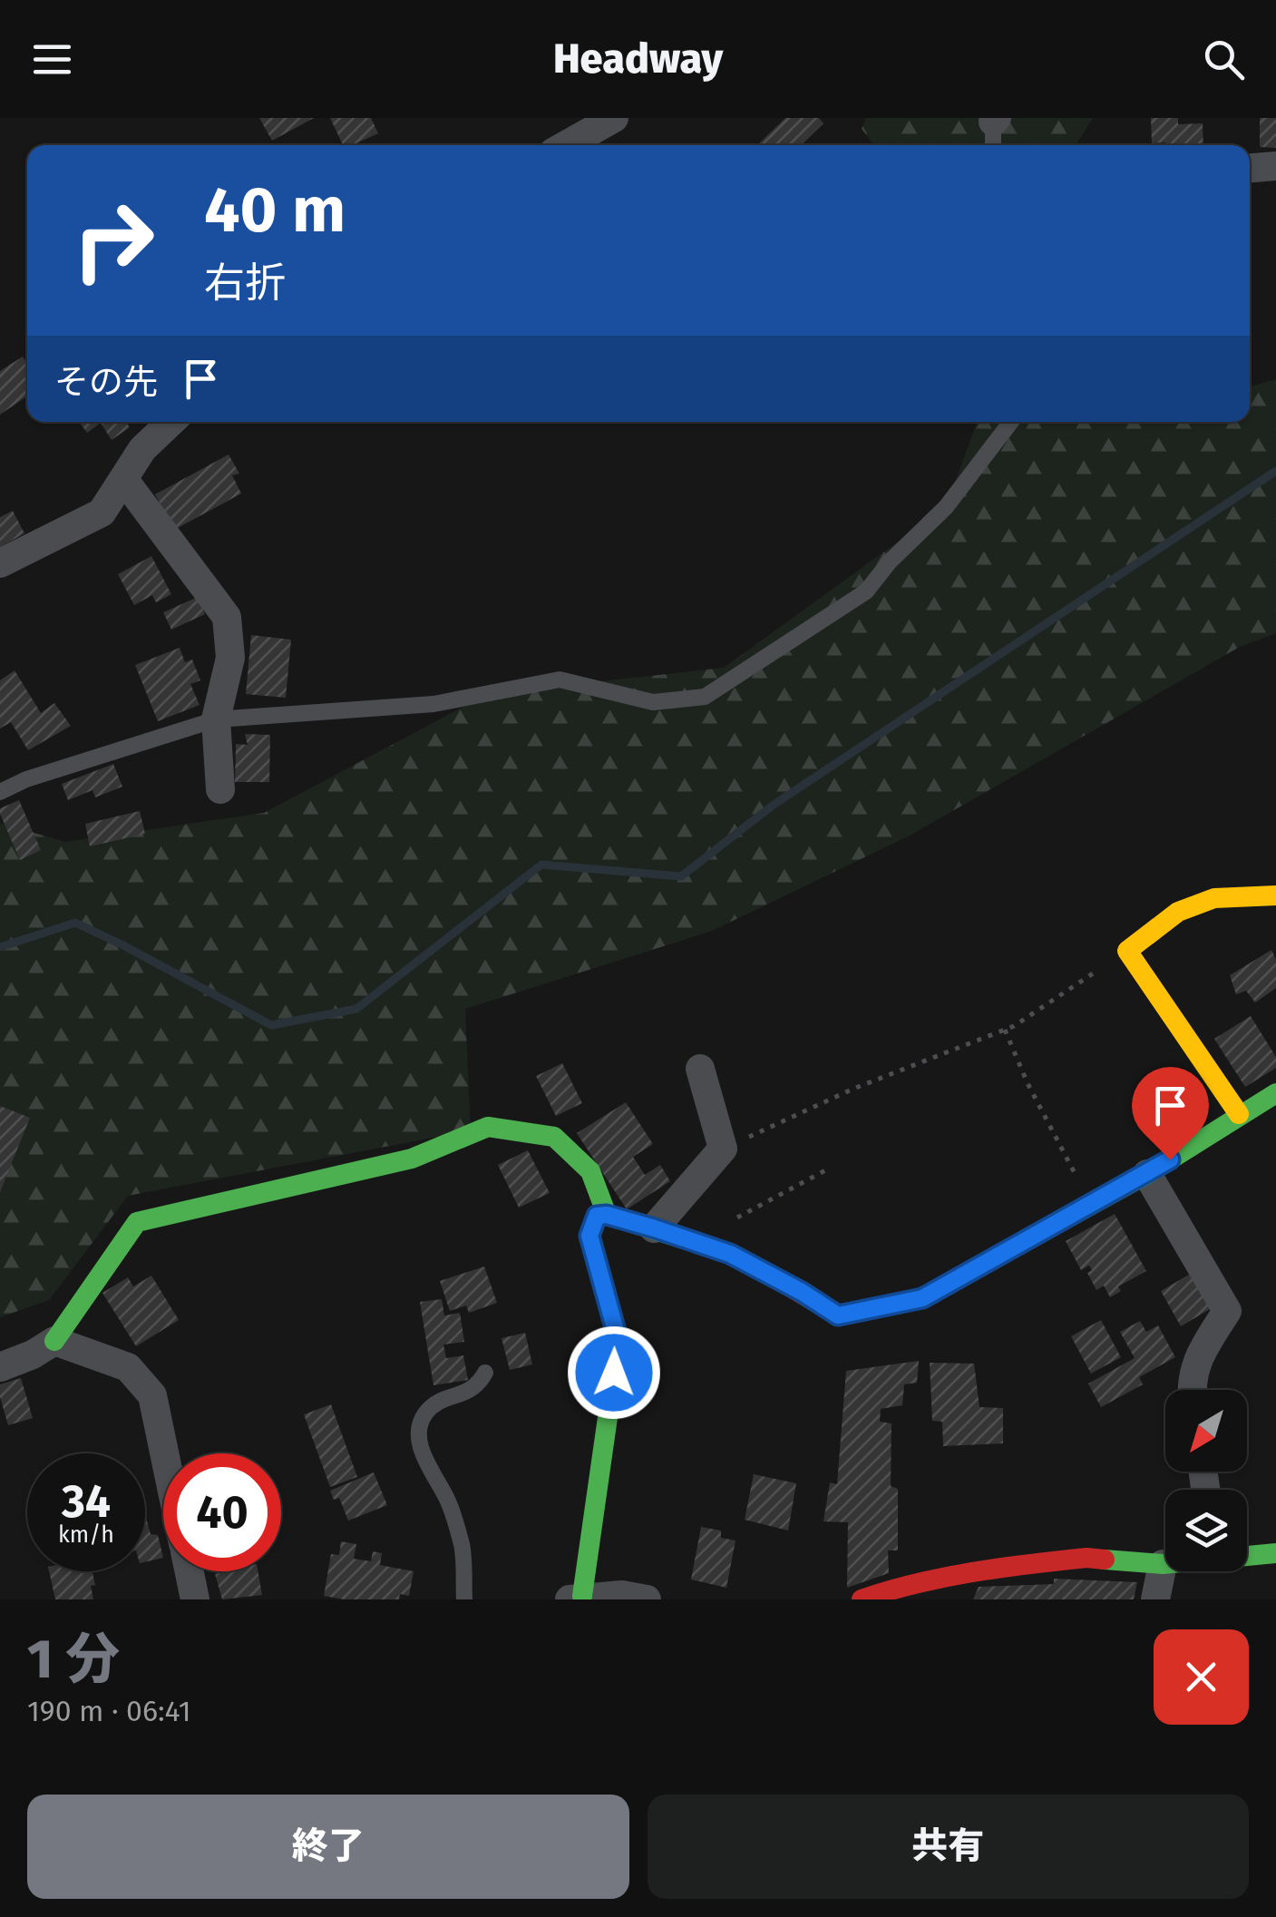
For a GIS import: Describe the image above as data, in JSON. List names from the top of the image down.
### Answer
{
  "north": "bottom left",
  "page": {
    "header": "Headway",
    "turn": ["40 m", "右折"],
    "then": "その先",
    "speed": "34 km/h",
    "limit": "40",
    "heading": ["1 分", "190 m · 06:41"],
    "buttons": ["終了", "共有"]
  }
}
